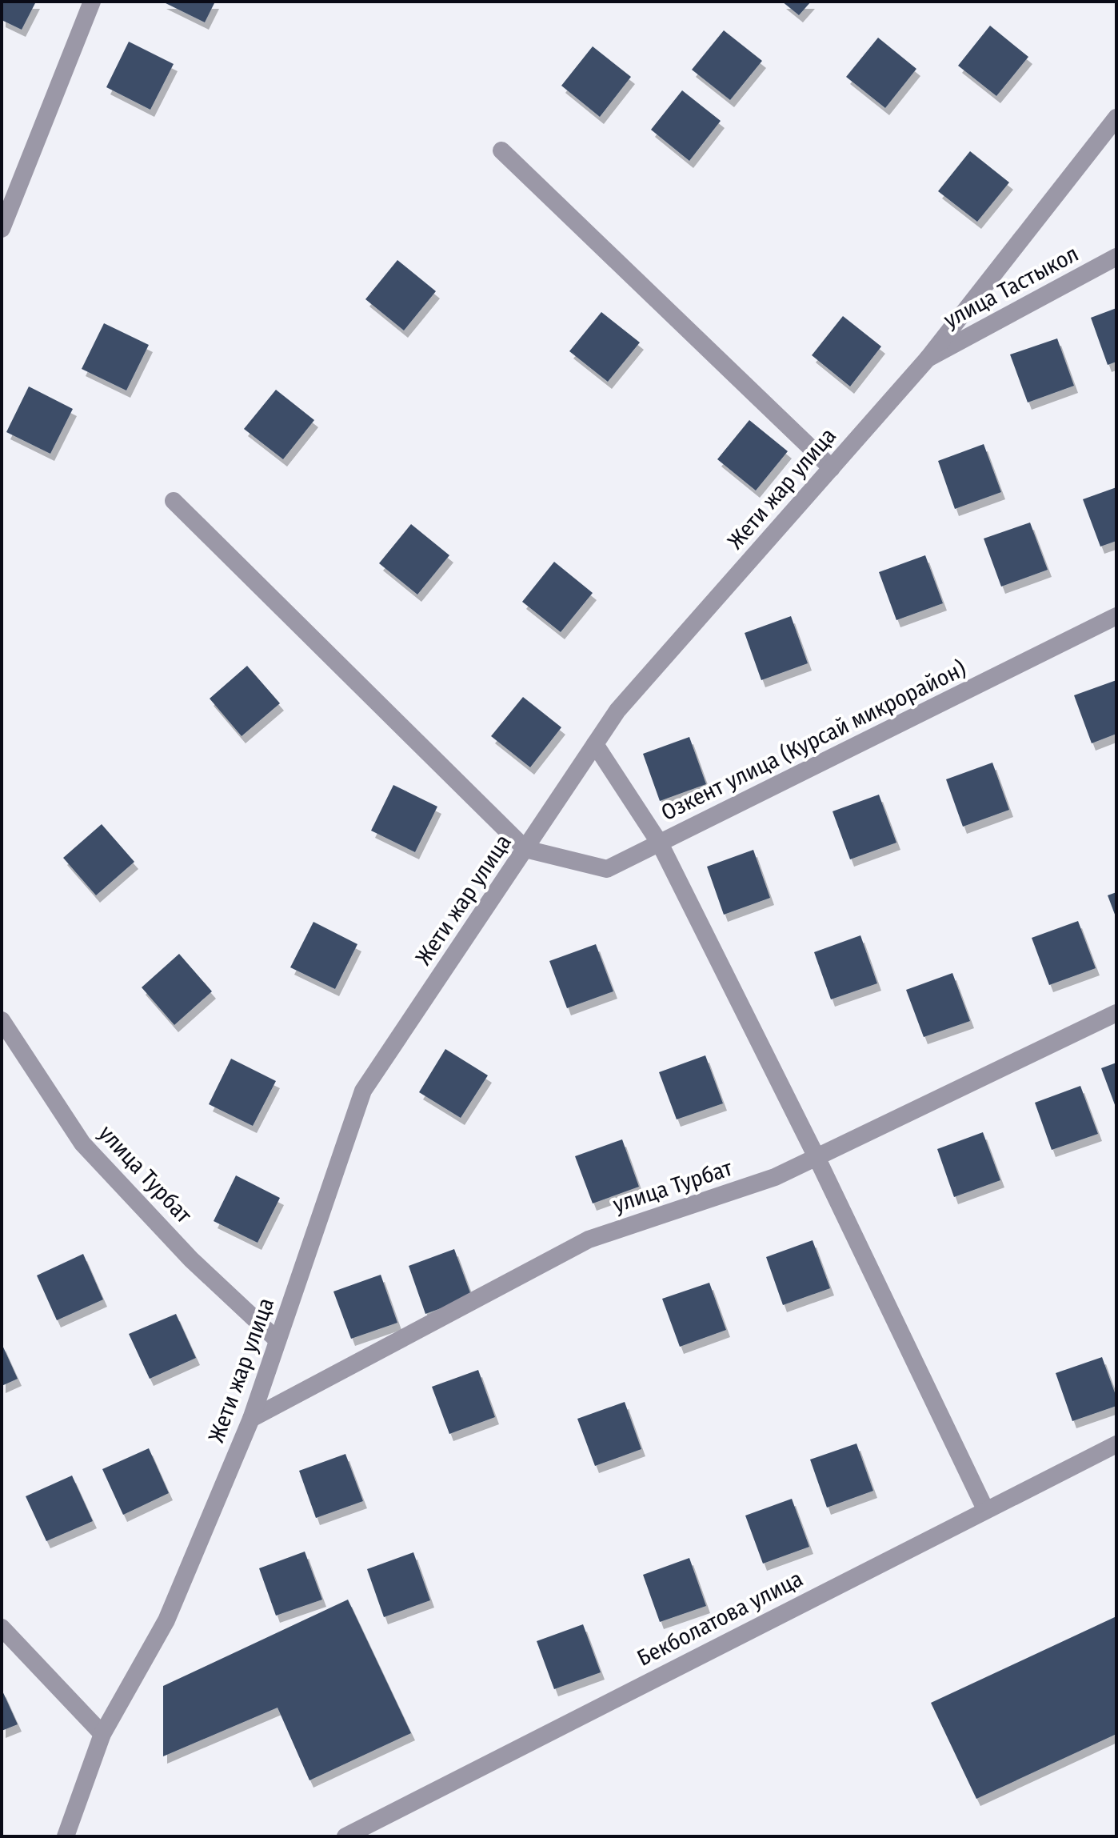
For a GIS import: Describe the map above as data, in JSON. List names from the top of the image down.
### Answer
{
  "streets": {
    "street": [
      "улица Тастыкол",
      "Жети жар улица",
      "Озкент улица (Курсай микрорайон)",
      "улица Турбат",
      "Бекболатова улица"
    ]
  },
  "crossings": [
    ["улица Тастыкол", "Жети жар улица"],
    ["Жети жар улица", "Озкент улица (Курсай микрорайон)"],
    ["Жети жар улица", "улица Турбат"]
  ]
}
